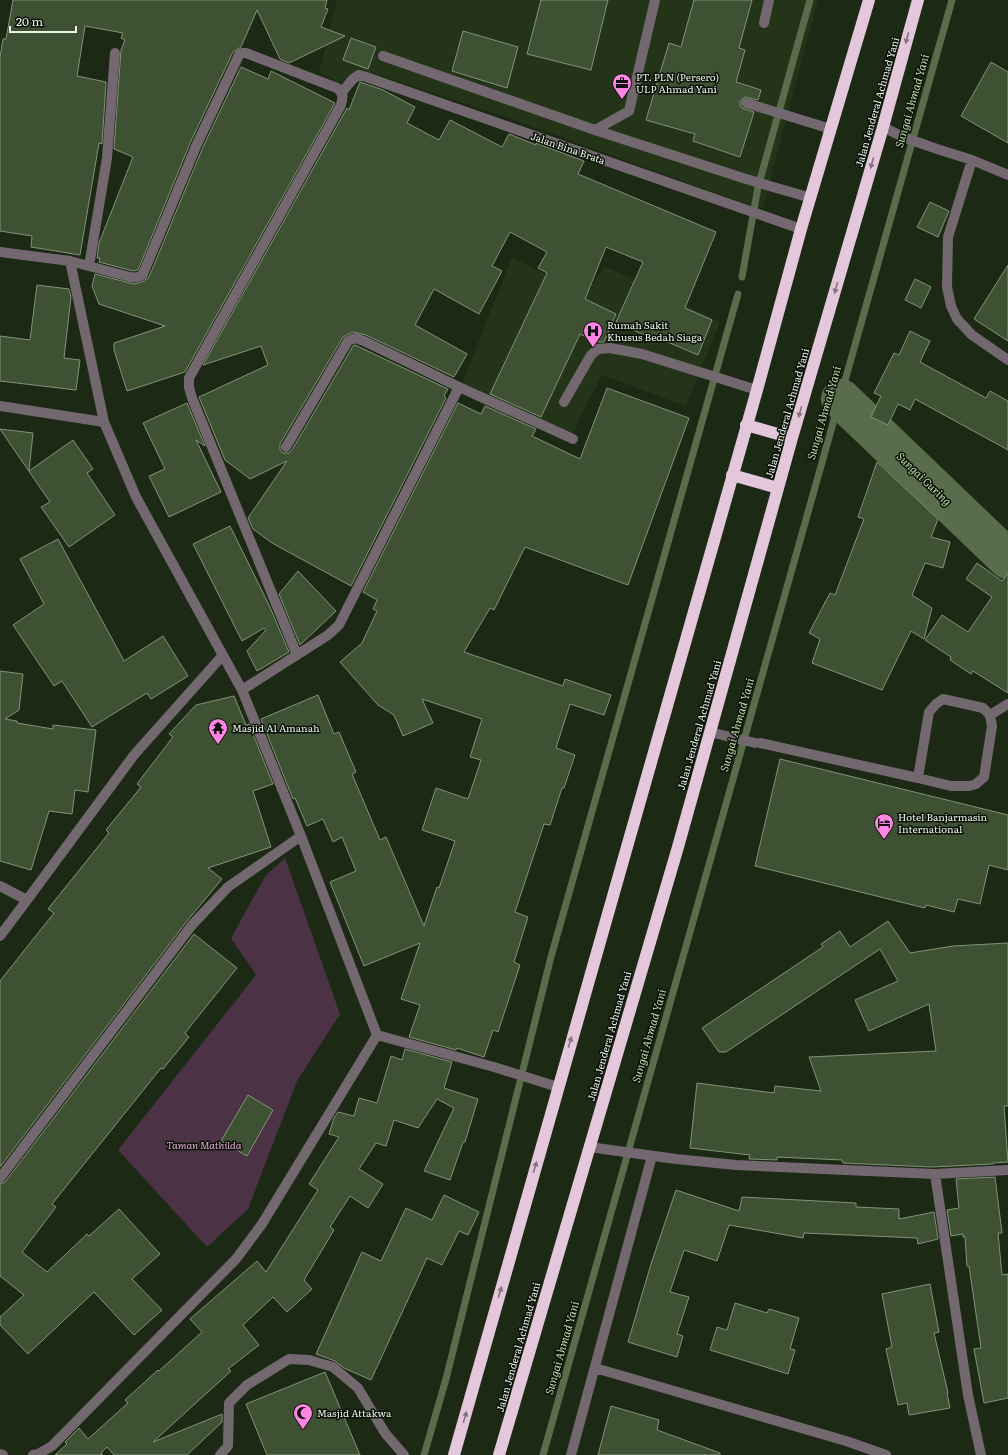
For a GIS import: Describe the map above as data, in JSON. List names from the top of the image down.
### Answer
{
  "streets": {
    "highway": ["Jalan Jenderal Achmad Yani"],
    "street": ["Jalan Bina Brata"]
  },
  "water": ["Sungai Ahmad Yani", "Sungai Guring"],
  "parks": ["Taman Mathilda"],
  "places": {
    "office": ["PT. PLN (Persero) ULP Ahmad Yani"],
    "hospital": ["Rumah Sakit Khusus Bedah Siaga"],
    "temple": ["Masjid Al Amanah"],
    "hotel": ["Hotel Banjarmasin International"],
    "mosque": ["Masjid Attakwa"]
  },
  "scale_bar": "20 m"
}
